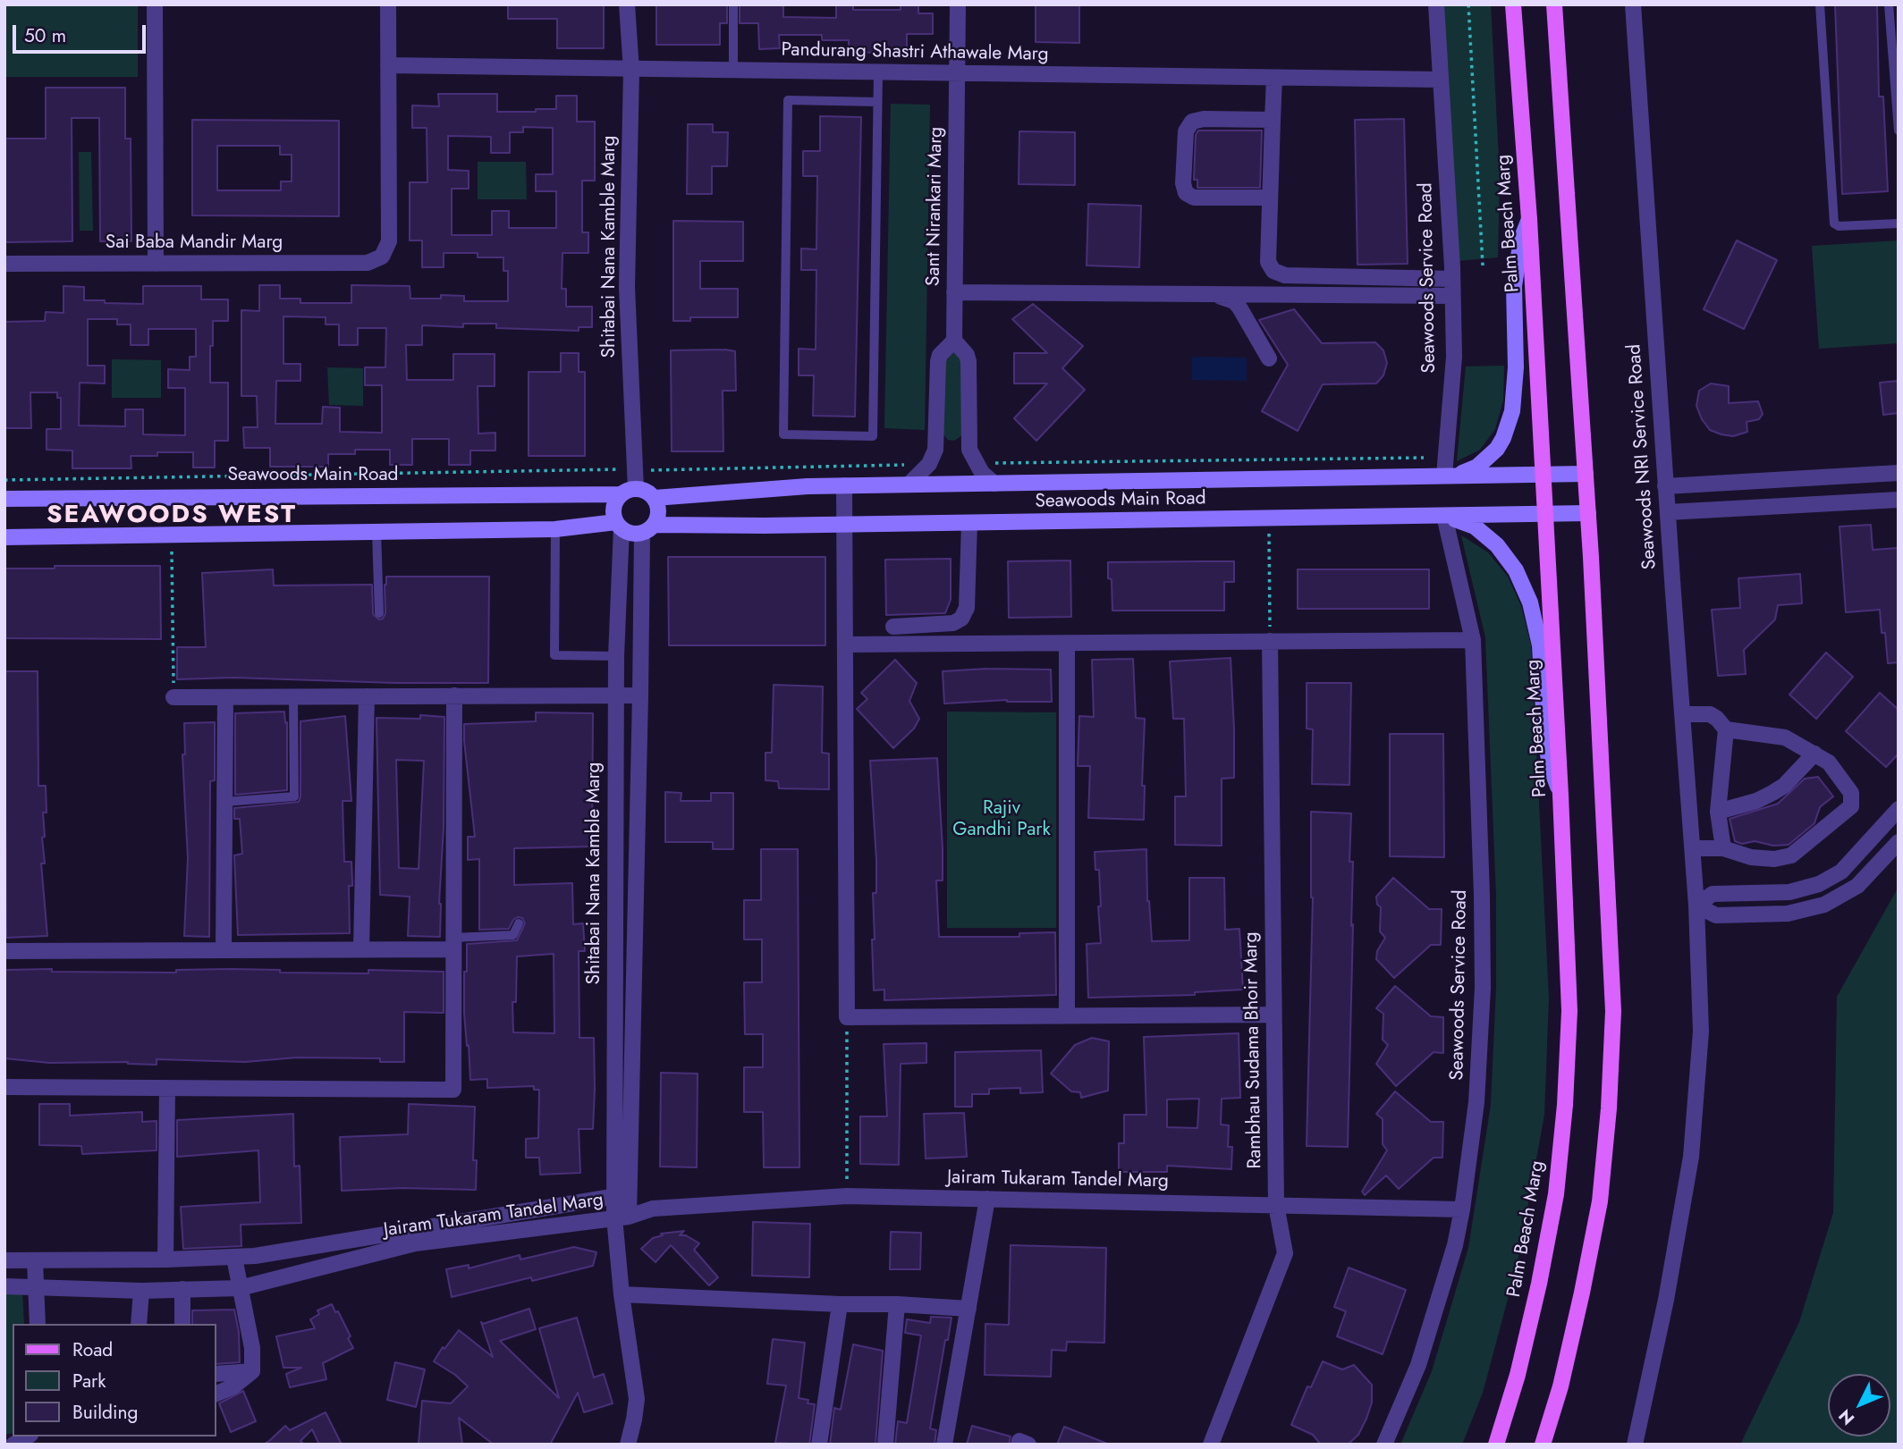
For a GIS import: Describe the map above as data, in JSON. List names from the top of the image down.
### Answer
{
  "streets": {
    "main road": ["Palm Beach Marg", "Seawoods Main Road"],
    "street": [
      "Pandurang Shastri Athawale Marg",
      "Sant Nirankari Marg",
      "Sai Baba Mandir Marg",
      "Shitabai Nana Kamble Marg",
      "Seawoods Service Road",
      "Seawoods NRI Service Road",
      "Rambhau Sudama Bhoir Marg",
      "Jairam Tukaram Tandel Marg"
    ]
  },
  "crossings": [
    ["Pandurang Shastri Athawale Marg", "Sant Nirankari Marg"],
    ["Pandurang Shastri Athawale Marg", "Sai Baba Mandir Marg"],
    ["Pandurang Shastri Athawale Marg", "Shitabai Nana Kamble Marg"],
    ["Pandurang Shastri Athawale Marg", "Seawoods Service Road"],
    ["Sant Nirankari Marg", "Seawoods Main Road"],
    ["Palm Beach Marg", "Seawoods Main Road"],
    ["Shitabai Nana Kamble Marg", "Seawoods Main Road"],
    ["Shitabai Nana Kamble Marg", "Jairam Tukaram Tandel Marg"],
    ["Seawoods Service Road", "Seawoods Main Road"],
    ["Seawoods Service Road", "Jairam Tukaram Tandel Marg"],
    ["Rambhau Sudama Bhoir Marg", "Jairam Tukaram Tandel Marg"]
  ],
  "districts": ["SEAWOODS WEST"],
  "parks": ["Rajiv Gandhi Park"],
  "legend": ["Road", "Park", "Building"],
  "scale_bar": "50 m",
  "north": "bottom left"
}
